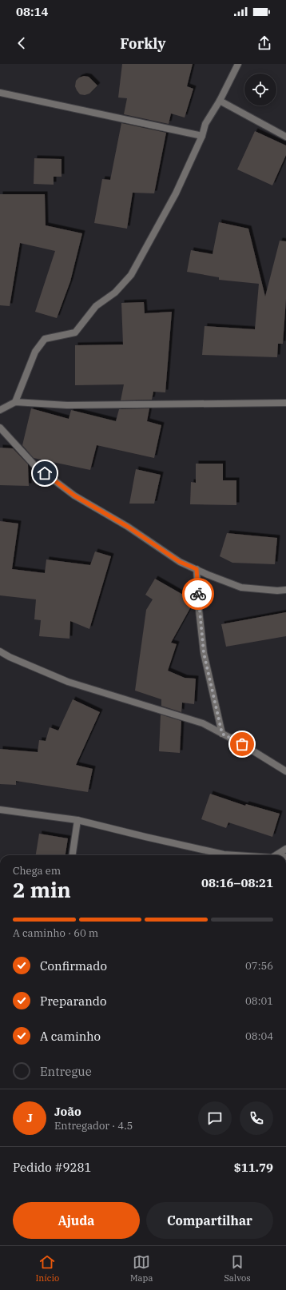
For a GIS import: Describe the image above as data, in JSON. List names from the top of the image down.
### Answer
{
  "page": {
    "status": "08:14",
    "header": "Forkly",
    "heading": ["2 min", "Chega em", "08:16–08:21"],
    "panel": [
      "João",
      "Entregador · 4.5",
      "Pedido #9281",
      "$11.79"
    ],
    "bar": "A caminho · 60 m",
    "list": [
      ["Confirmado", "07:56"],
      ["Preparando", "08:01"],
      ["A caminho", "08:04"],
      "Entregue"
    ],
    "round": "J",
    "buttons": ["Ajuda", "Compartilhar"],
    "tabs": ["Início", "Mapa", "Salvos"]
  }
}
